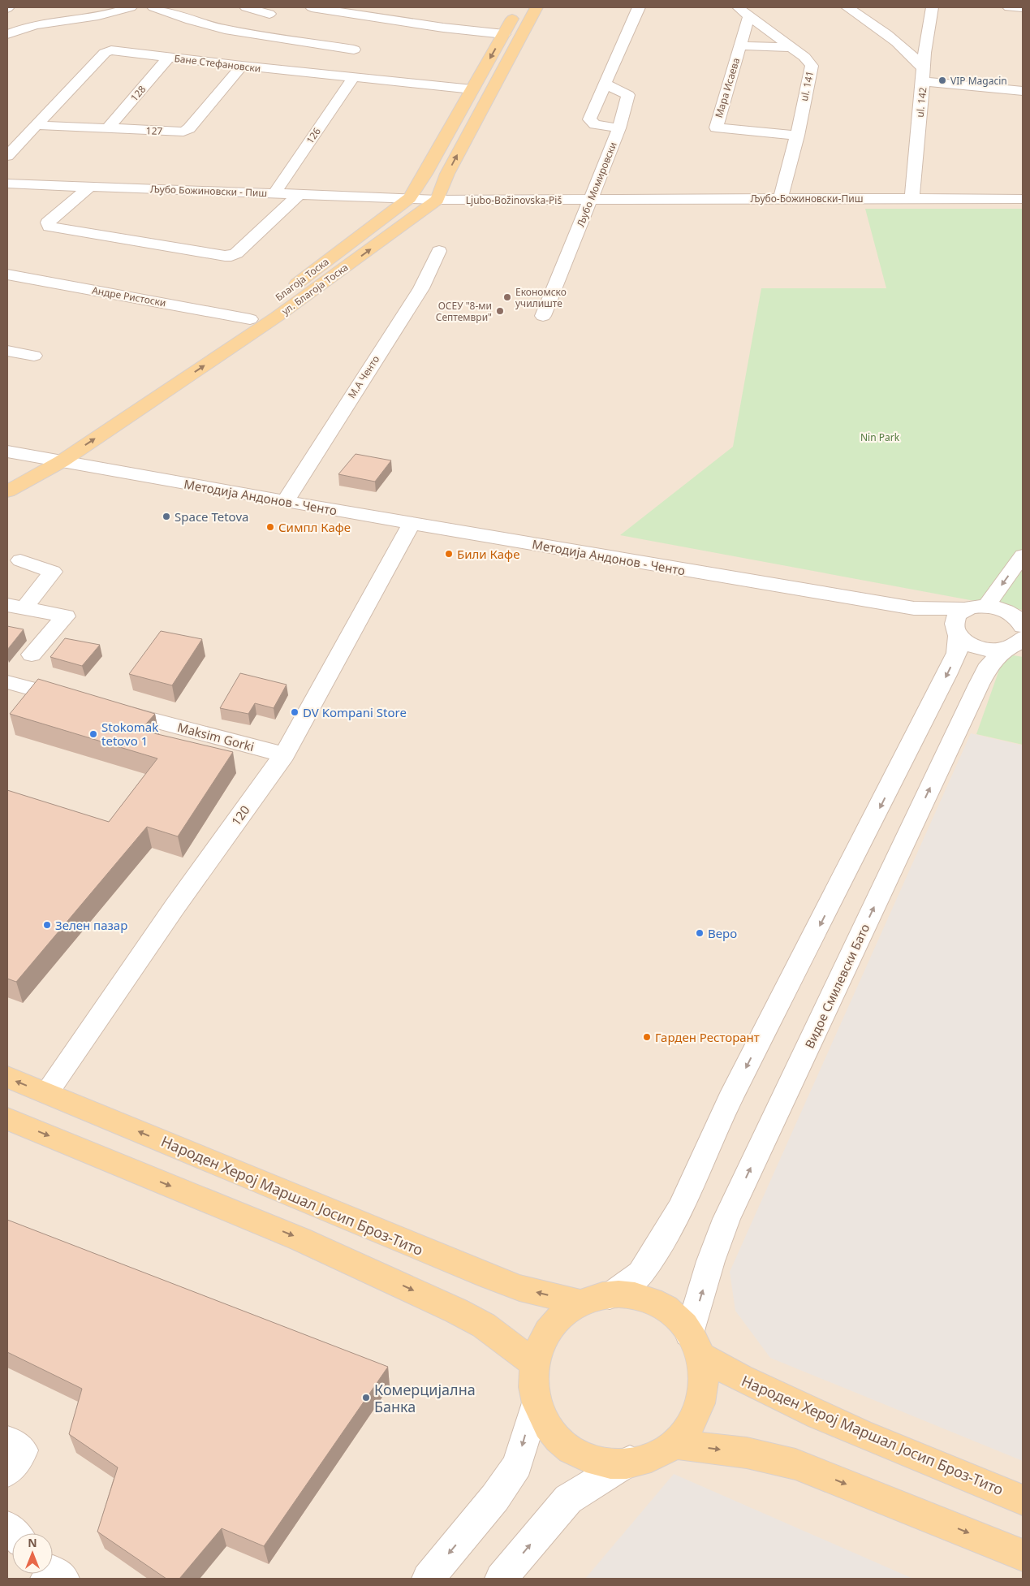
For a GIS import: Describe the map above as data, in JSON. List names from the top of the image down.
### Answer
{
  "streets": {
    "main road": ["Благоја Тоска", "ул. Благоја Тоска", "Народен Херој Маршал Јосип Броз-Тито"],
    "street": [
      "Бане Стефановски",
      "ul. 141",
      "Мара Исаева",
      "128",
      "ul. 142",
      "127",
      "126",
      "Љубо Момировски",
      "Љубо Божиновски - Пиш",
      "Љубо-Божиновски-Пиш",
      "Ljubo-Božinovska-Piš",
      "Андре Ристоски",
      "М.А Ченто",
      "Методија Андонов - Ченто",
      "Maksim Gorki",
      "120",
      "Видое Смилевски Бато"
    ]
  },
  "crossings": [
    ["Бане Стефановски", "128"],
    ["Бане Стефановски", "127"],
    ["Бане Стефановски", "126"],
    ["Бане Стефановски", "Благоја Тоска"],
    ["ul. 141", "Мара Исаева"],
    ["ul. 141", "Љубо-Божиновски-Пиш"],
    ["128", "127"],
    ["ul. 142", "Љубо-Божиновски-Пиш"],
    ["126", "Љубо Божиновски - Пиш"],
    ["Љубо Момировски", "Љубо-Божиновски-Пиш"],
    ["Љубо Момировски", "Ljubo-Božinovska-Piš"],
    ["Љубо Божиновски - Пиш", "Ljubo-Božinovska-Piš"],
    ["Љубо Божиновски - Пиш", "Благоја Тоска"],
    ["Љубо-Божиновски-Пиш", "Ljubo-Božinovska-Piš"],
    ["Ljubo-Božinovska-Piš", "Благоја Тоска"],
    ["Ljubo-Božinovska-Piš", "ул. Благоја Тоска"],
    ["Благоја Тоска", "Андре Ристоски"],
    ["ул. Благоја Тоска", "Методија Андонов - Ченто"],
    ["М.А Ченто", "Методија Андонов - Ченто"],
    ["Методија Андонов - Ченто", "120"],
    ["Методија Андонов - Ченто", "Видое Смилевски Бато"],
    ["Maksim Gorki", "120"],
    ["120", "Народен Херој Маршал Јосип Броз-Тито"],
    ["Видое Смилевски Бато", "Народен Херој Маршал Јосип Броз-Тито"]
  ],
  "one_way": ["ул. Благоја Тоска"],
  "parks": ["Nin Park"],
  "places": [
    "VIP Magacin",
    "Економско училиште",
    "ОСЕУ \"8-ми Септември\"",
    "Space Tetova",
    "Симпл Кафе",
    "Били Кафе",
    "DV Kompani Store",
    "Stokomak tetovo 1",
    "Зелен пазар",
    "Веро",
    "Гарден Ресторант",
    "Комерцијална Банка"
  ],
  "north": "top"
}
